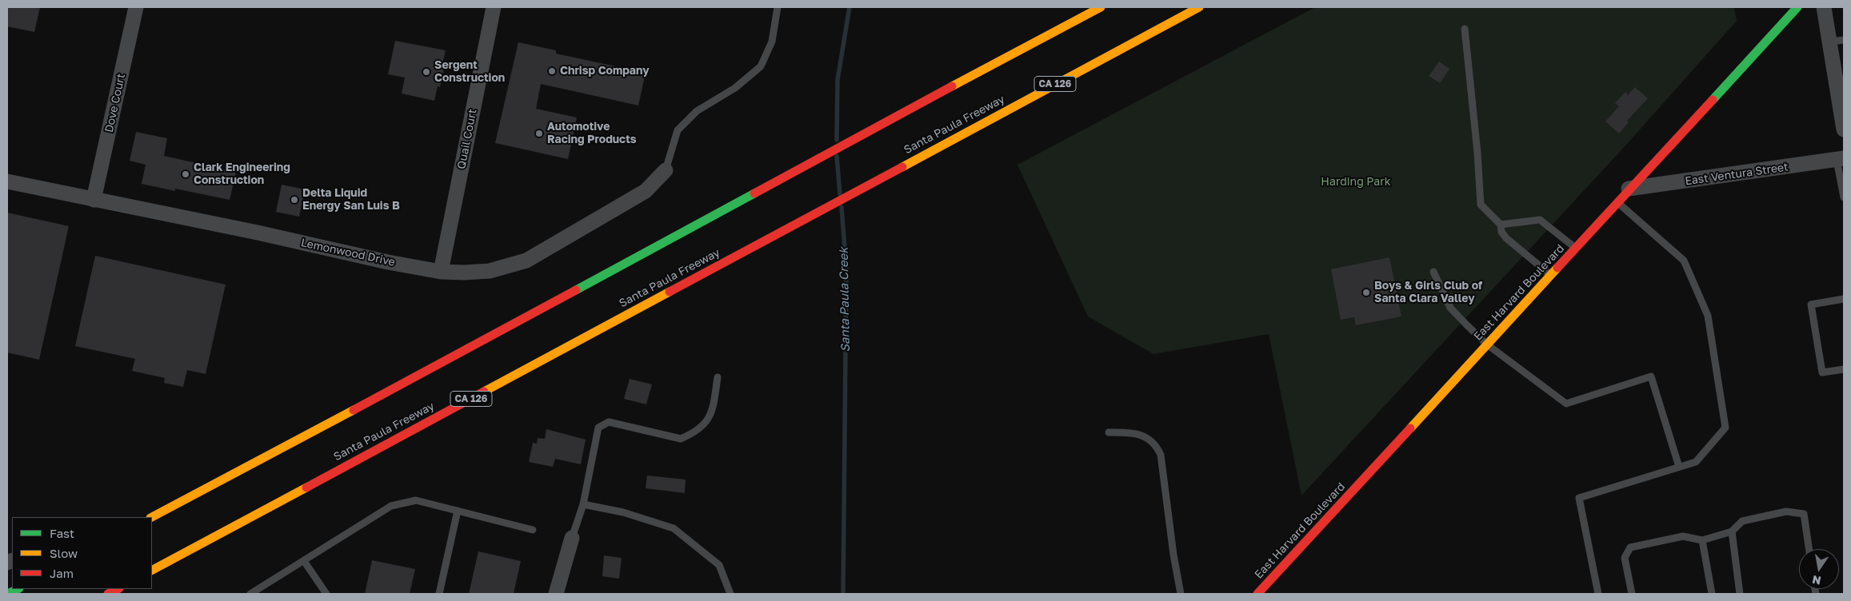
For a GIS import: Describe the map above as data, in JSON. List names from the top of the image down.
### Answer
{
  "streets": {
    "main road": ["CA 126", "Santa Paula Freeway", "East Harvard Boulevard"],
    "street": [
      "Dove Court",
      "Quail Court",
      "East Ventura Street",
      "Lemonwood Drive"
    ]
  },
  "crossings": [
    ["Dove Court", "Lemonwood Drive"],
    ["Quail Court", "Lemonwood Drive"],
    ["East Ventura Street", "East Harvard Boulevard"]
  ],
  "water": ["Santa Paula Creek"],
  "parks": ["Harding Park"],
  "places": [
    "Chrisp Company",
    "Sergent Construction",
    "Automotive Racing Products",
    "Clark Engineering Construction",
    "Delta Liquid Energy San Luis B",
    "Boys & Girls Club of Santa Clara Valley"
  ],
  "legend": ["Fast", "Slow", "Jam"],
  "north": "bottom"
}
